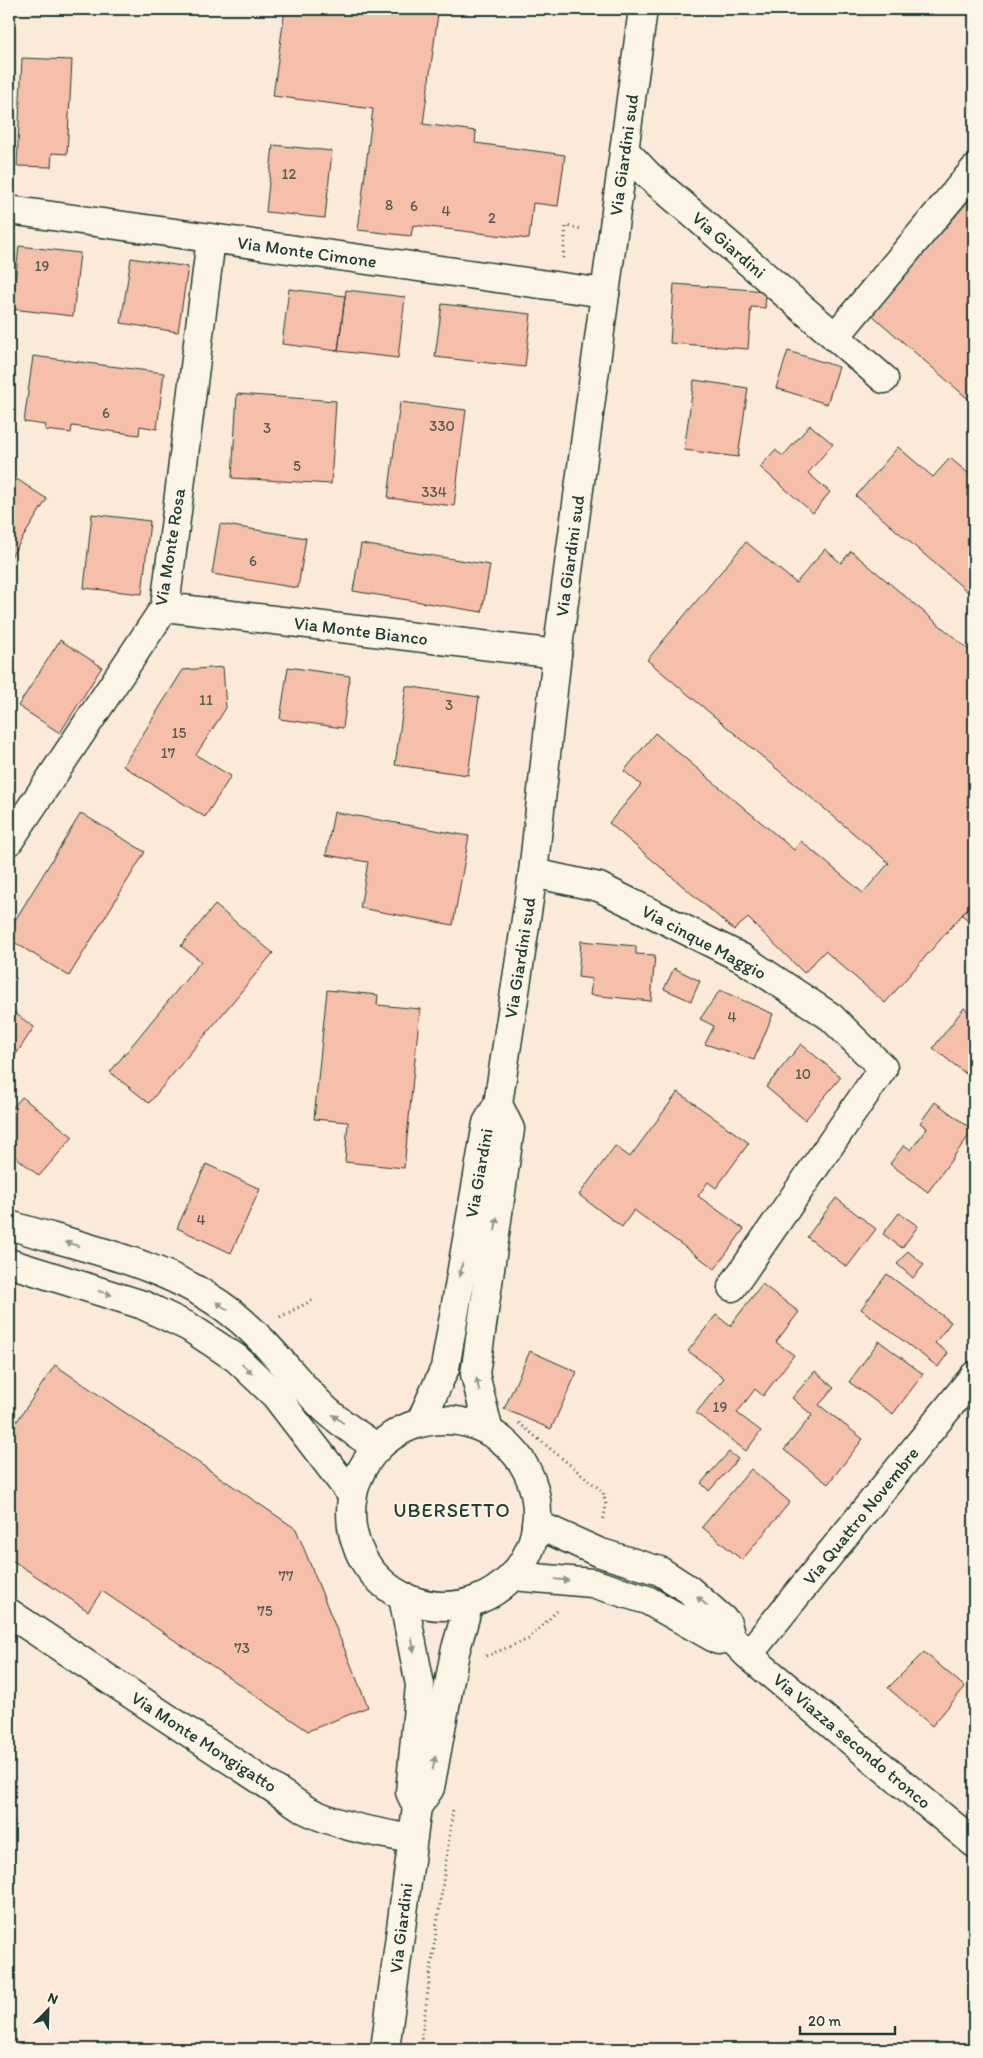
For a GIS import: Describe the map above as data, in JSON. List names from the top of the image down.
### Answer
{
  "streets": {
    "street": [
      "Via Giardini sud",
      "Via Giardini",
      "Via Monte Cimone",
      "Via Monte Rosa",
      "Via Monte Bianco",
      "Via cinque Maggio",
      "Via Quattro Novembre",
      "Via Viazza secondo tronco",
      "Via Monte Mongigatto"
    ]
  },
  "crossings": [
    ["Via Giardini sud", "Via Giardini"],
    ["Via Giardini sud", "Via Monte Cimone"],
    ["Via Giardini sud", "Via Monte Bianco"],
    ["Via Giardini sud", "Via cinque Maggio"],
    ["Via Giardini", "Via Monte Mongigatto"],
    ["Via Monte Cimone", "Via Monte Rosa"],
    ["Via Monte Rosa", "Via Monte Bianco"],
    ["Via Quattro Novembre", "Via Viazza secondo tronco"]
  ],
  "districts": ["UBERSETTO"],
  "house_numbers": [
    "12",
    "8",
    "6",
    "4",
    "2",
    "19",
    "6",
    "330",
    "3",
    "5",
    "334",
    "6",
    "11",
    "3",
    "15",
    "17",
    "4",
    "10",
    "4",
    "19",
    "77",
    "75",
    "73"
  ],
  "scale_bar": "20 m",
  "north": "top right"
}
